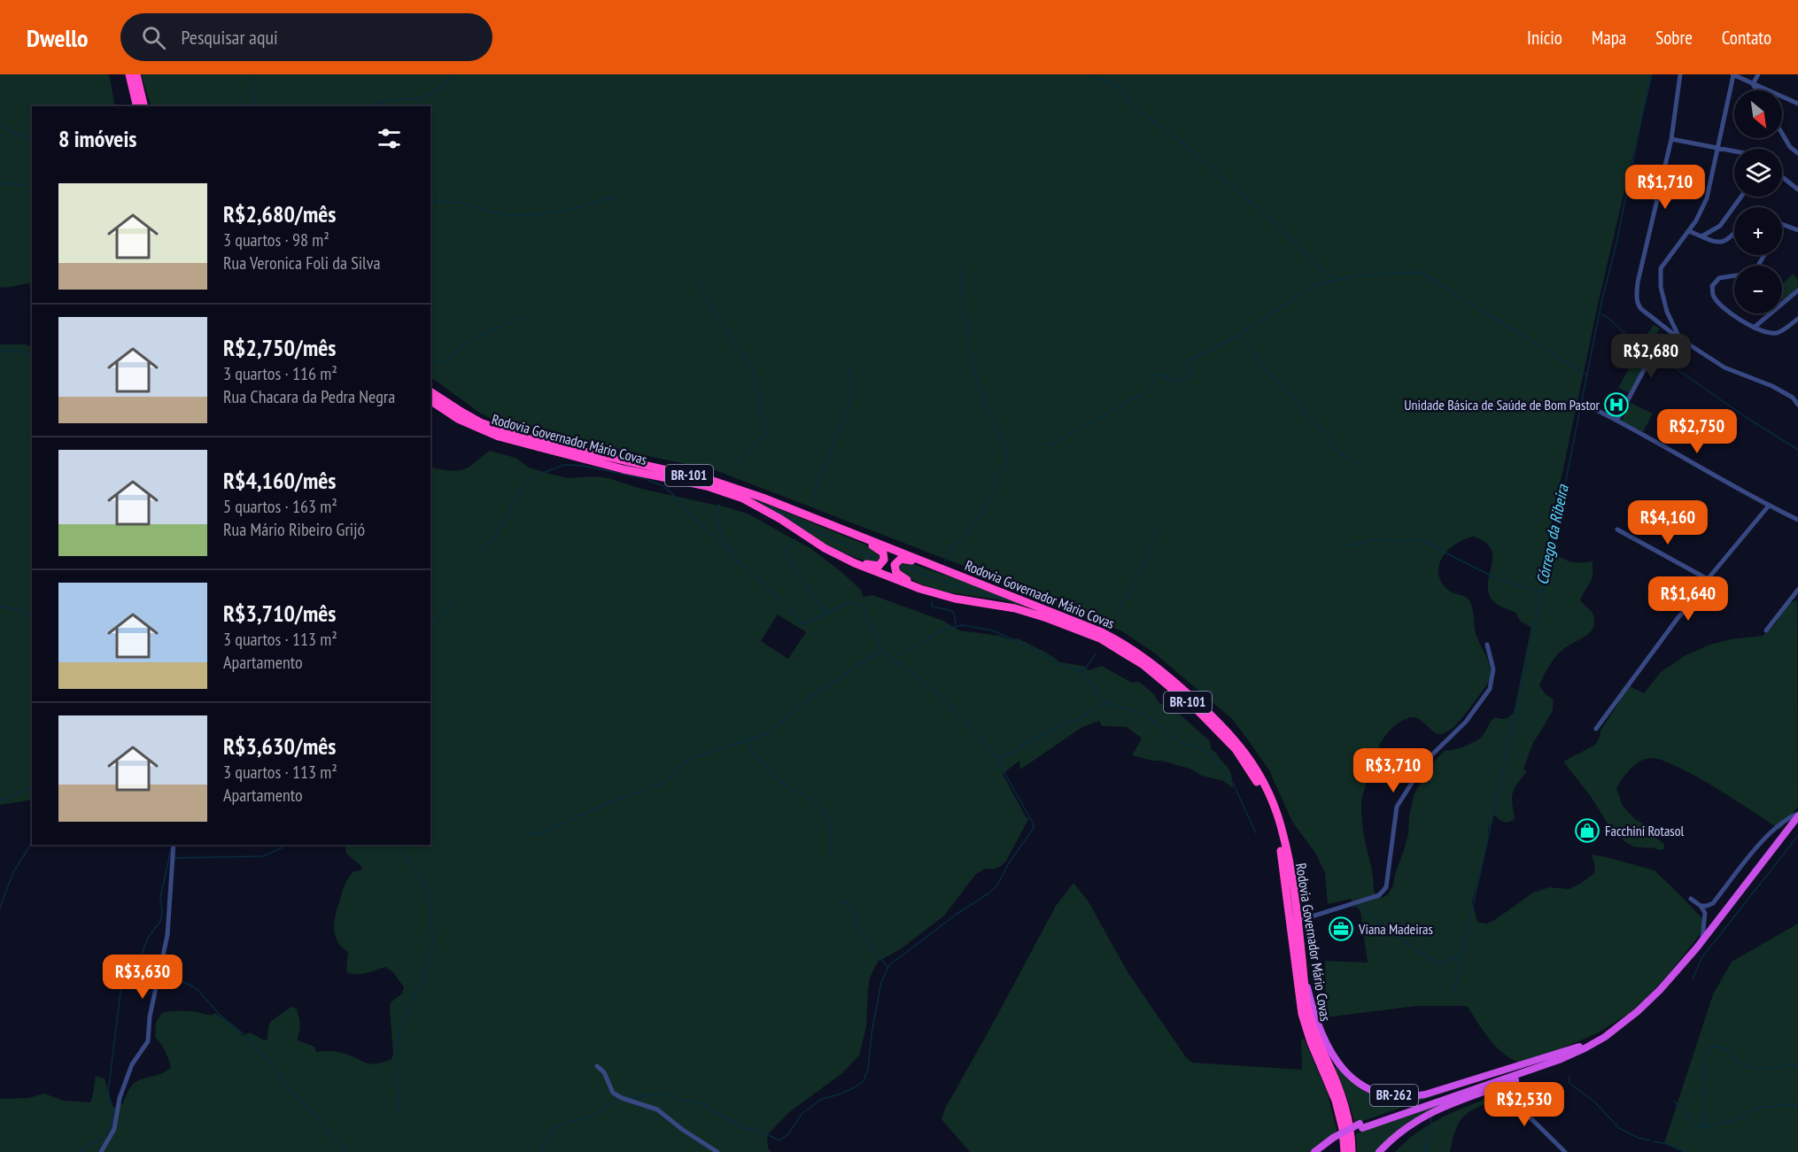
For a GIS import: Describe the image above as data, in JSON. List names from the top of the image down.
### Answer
{
  "streets": {
    "highway": ["Rodovia Governador Mário Covas", "BR-101", "BR-262"]
  },
  "crossings": [
    ["Rodovia Governador Mário Covas", "BR-262"]
  ],
  "water": ["Córrego da Ribeira"],
  "places": {
    "hospital": ["Unidade Básica de Saúde de Bom Pastor"],
    "shop": ["Facchini Rotasol"],
    "office": ["Viana Madeiras"]
  },
  "north": "bottom right",
  "page": {
    "header": "Dwello",
    "search": "Pesquisar aqui",
    "nav": [
      "Início",
      "Mapa",
      "Sobre",
      "Contato"
    ],
    "map_buttons": ["+", "−"],
    "heading": "8 imóveis",
    "price": [
      "R$1,710",
      "R$2,680",
      "R$2,750",
      "R$4,160",
      "R$1,640",
      "R$3,710",
      "R$3,630",
      "R$2,530"
    ],
    "list": [
      {
        "name": "R$2,680/mês",
        "note": "3 quartos · 98 m² · Rua Veronica Foli da Silva"
      },
      {
        "name": "R$2,750/mês",
        "note": "3 quartos · 116 m² · Rua Chacara da Pedra Negra"
      },
      {
        "name": "R$4,160/mês",
        "note": "5 quartos · 163 m² · Rua Mário Ribeiro Grijó"
      },
      {
        "name": "R$3,710/mês",
        "note": "3 quartos · 113 m² · Apartamento"
      },
      {
        "name": "R$3,630/mês",
        "note": "3 quartos · 113 m² · Apartamento"
      }
    ]
  }
}
